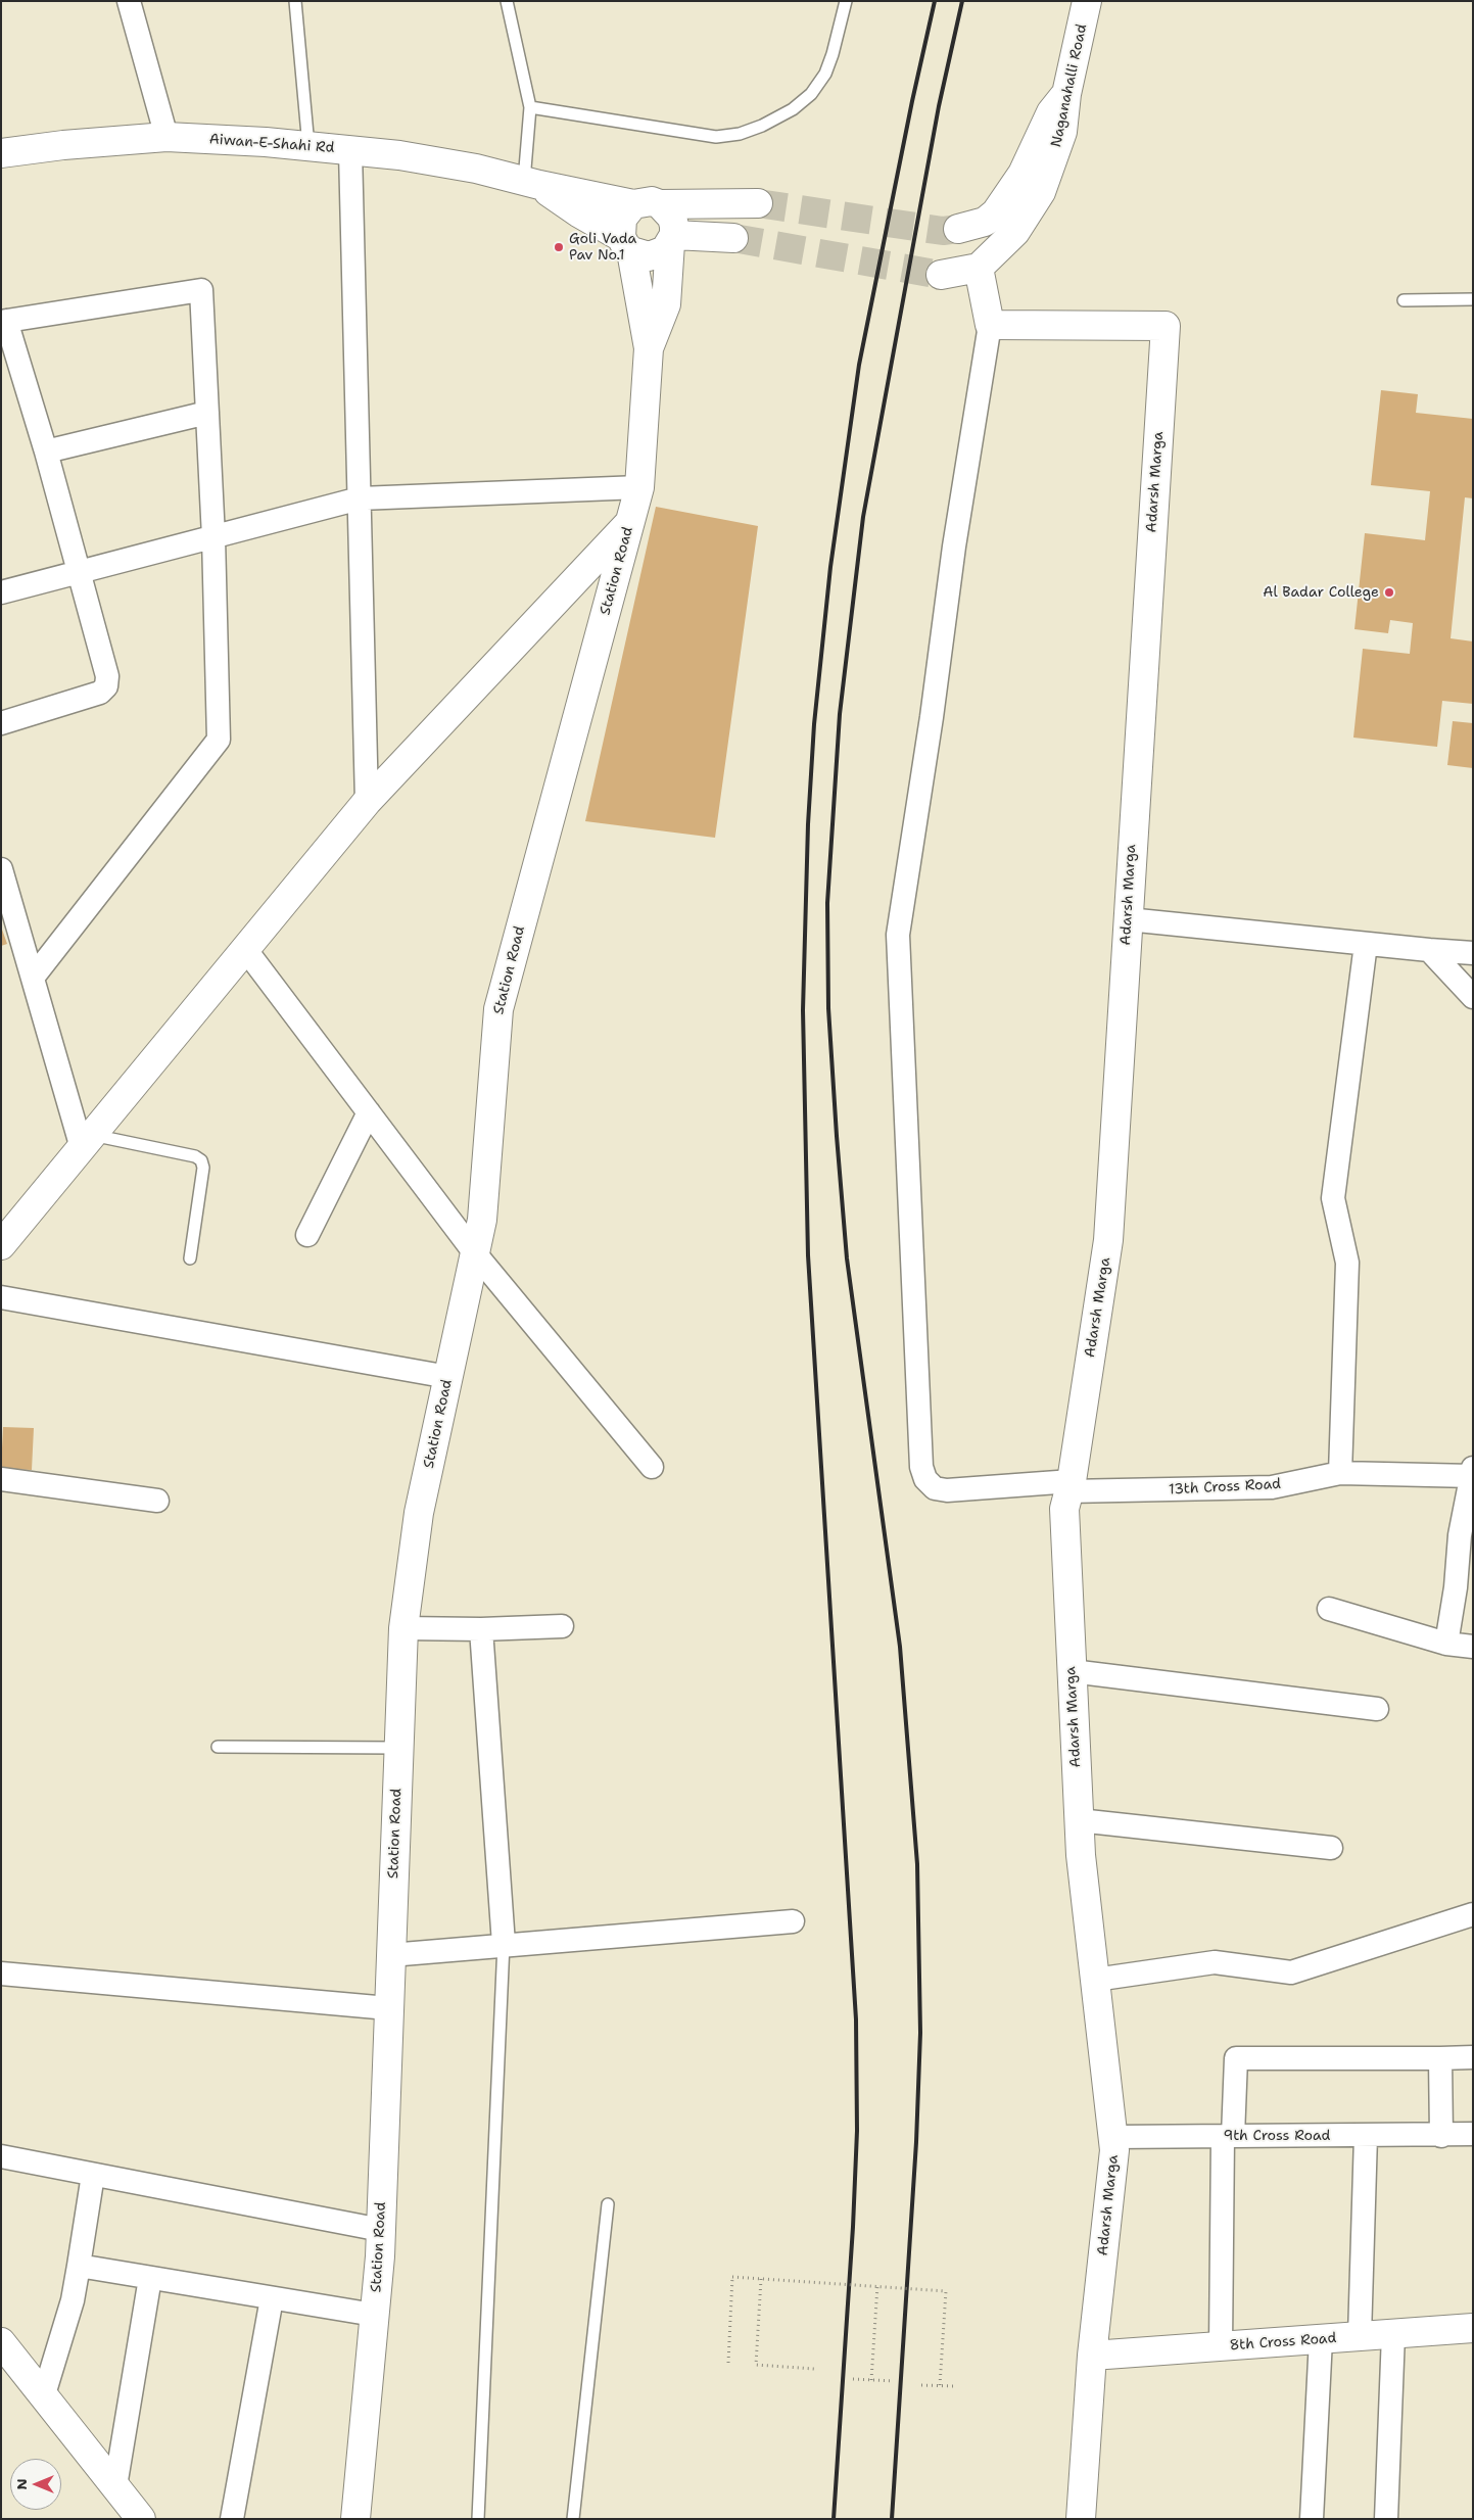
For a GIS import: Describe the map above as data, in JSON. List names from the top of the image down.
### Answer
{
  "streets": {
    "main road": [
      "Naganahalli Road",
      "Aiwan-E-Shahi Rd",
      "Adarsh Marga",
      "Station Road",
      "8th Cross Road"
    ],
    "street": ["13th Cross Road", "9th Cross Road"]
  },
  "crossings": [
    ["Adarsh Marga", "13th Cross Road"],
    ["Adarsh Marga", "9th Cross Road"],
    ["Adarsh Marga", "8th Cross Road"]
  ],
  "places": ["Goli Vada Pav No.1", "Al Badar College"],
  "north": "left"
}
